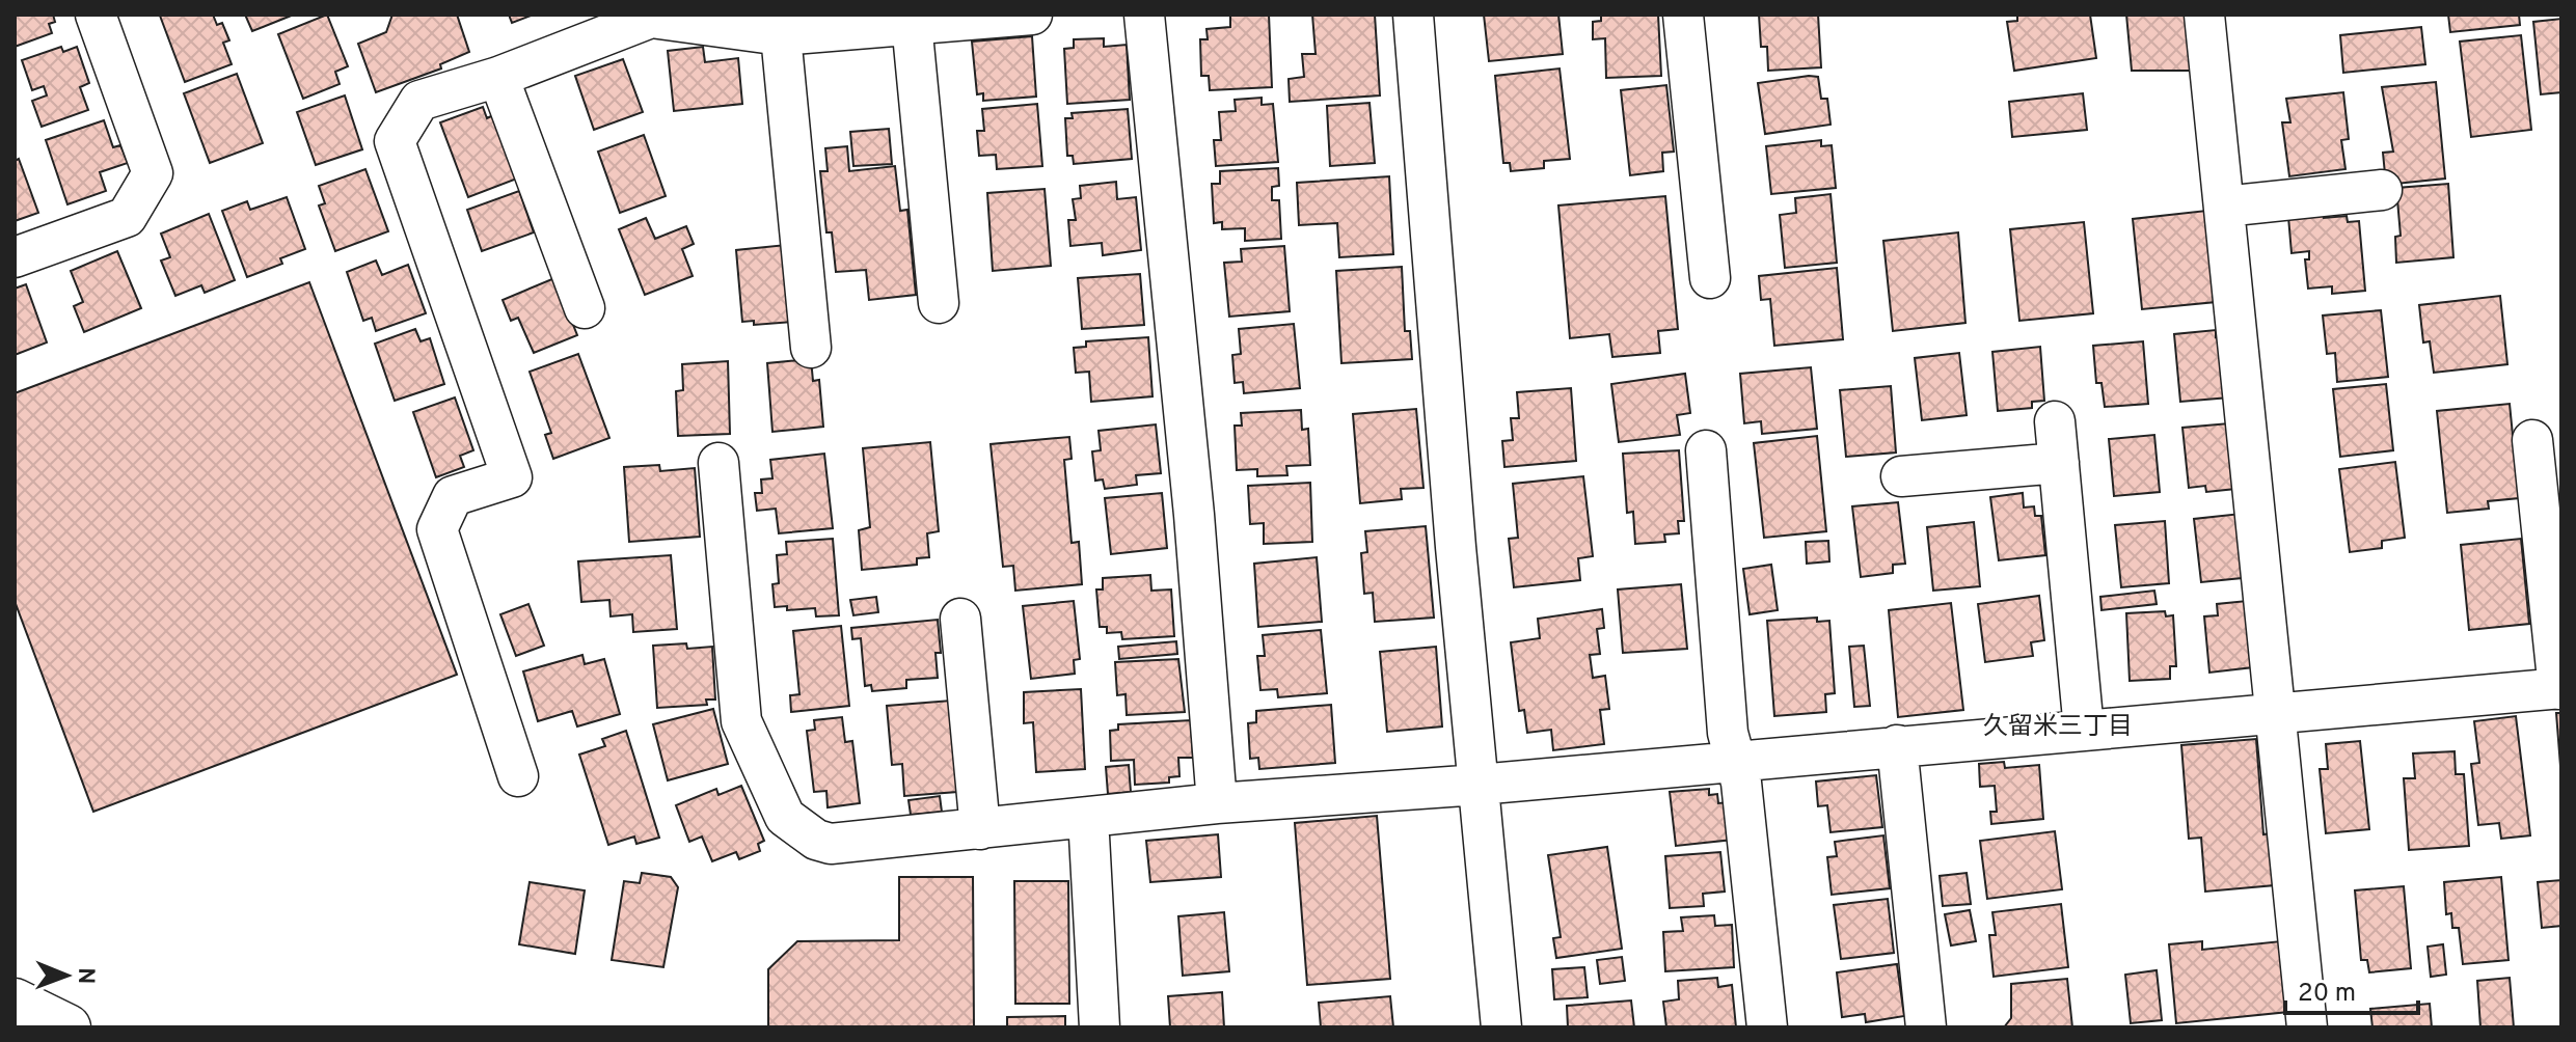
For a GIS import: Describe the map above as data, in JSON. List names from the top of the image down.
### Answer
{
  "districts": ["久留米三丁目"],
  "scale_bar": "20 m",
  "north": "right"
}
